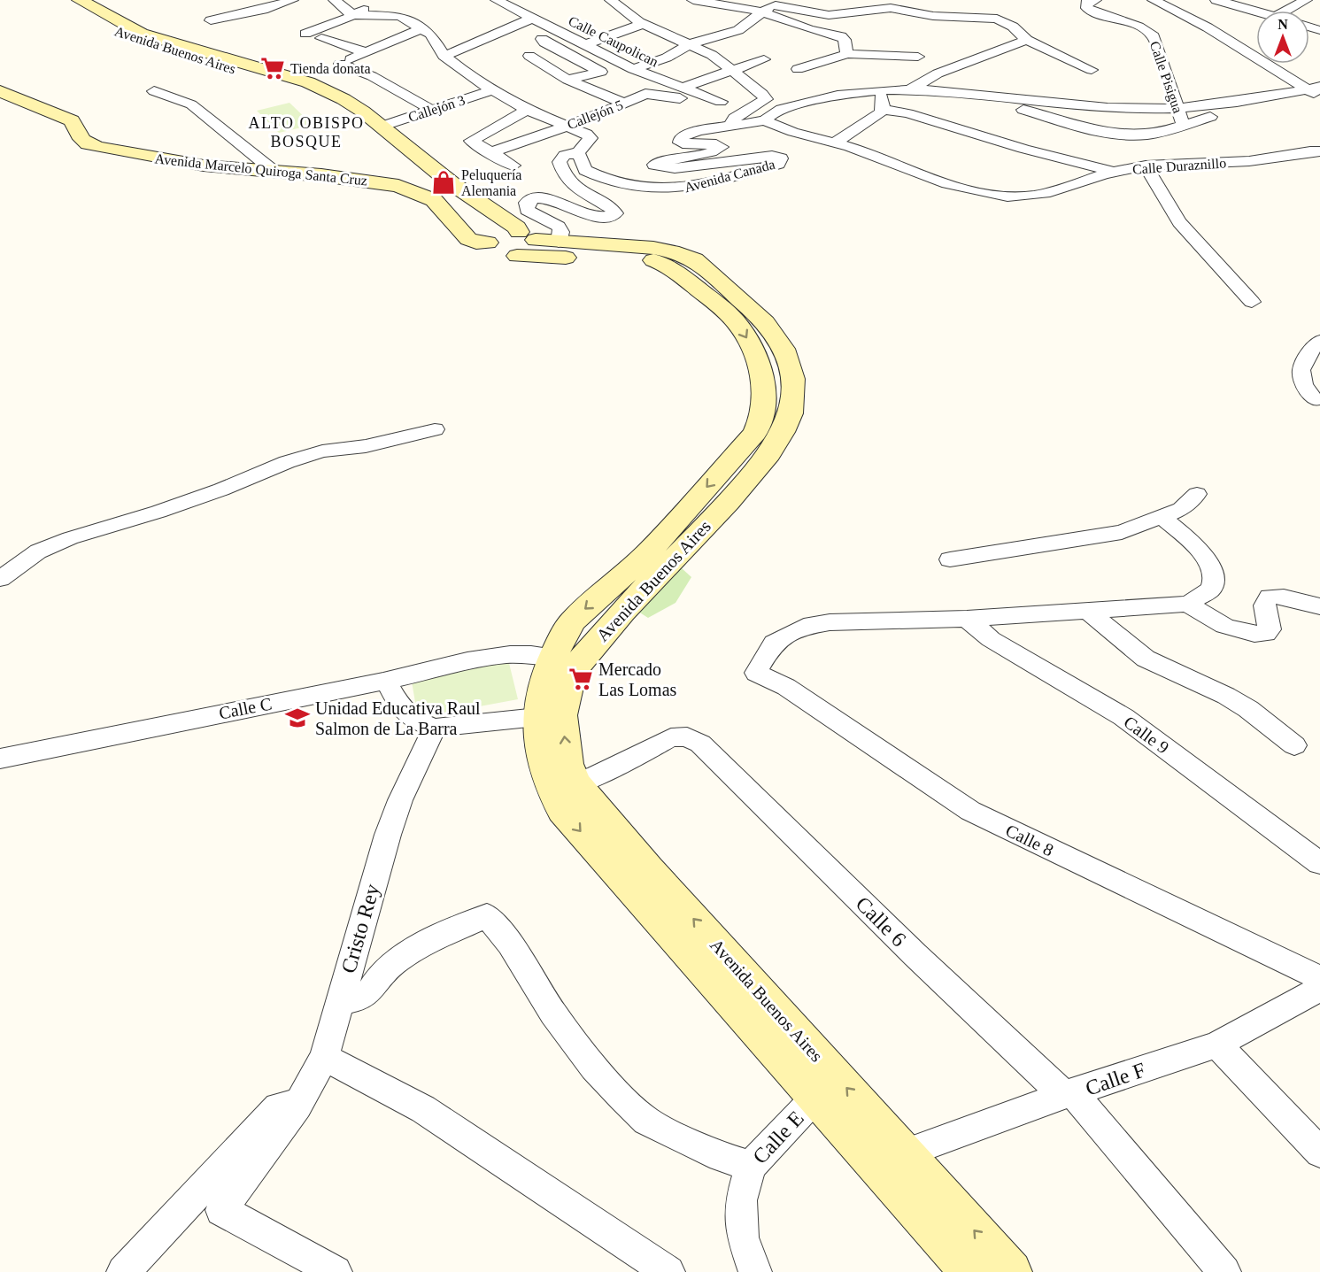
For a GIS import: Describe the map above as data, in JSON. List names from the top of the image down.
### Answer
{
  "streets": {
    "main road": ["Avenida Buenos Aires", "Avenida Marcelo Quiroga Santa Cruz"],
    "street": [
      "Calle Caupolican",
      "Calle Pisigua",
      "Callejón 3",
      "Callejón 5",
      "Calle Duraznillo",
      "Avenida Canada",
      "Calle C",
      "Calle 9",
      "Calle 8",
      "Calle 6",
      "Cristo Rey",
      "Calle F",
      "Calle E"
    ]
  },
  "crossings": [
    ["Calle Caupolican", "Callejón 5"],
    ["Avenida Buenos Aires", "Callejón 3"],
    ["Avenida Buenos Aires", "Avenida Marcelo Quiroga Santa Cruz"],
    ["Avenida Buenos Aires", "Calle C"],
    ["Avenida Buenos Aires", "Calle 6"],
    ["Avenida Buenos Aires", "Calle F"],
    ["Avenida Buenos Aires", "Calle E"],
    ["Calle Duraznillo", "Avenida Canada"],
    ["Calle 9", "Calle 8"],
    ["Calle 6", "Calle F"]
  ],
  "districts": ["ALTO OBISPO BOSQUE"],
  "places": {
    "supermarket": ["Tienda donata", "Mercado Las Lomas"],
    "shop": ["Peluquería Alemania"],
    "school or university": ["Unidad Educativa Raul Salmon de La Barra"]
  },
  "north": "top"
}
